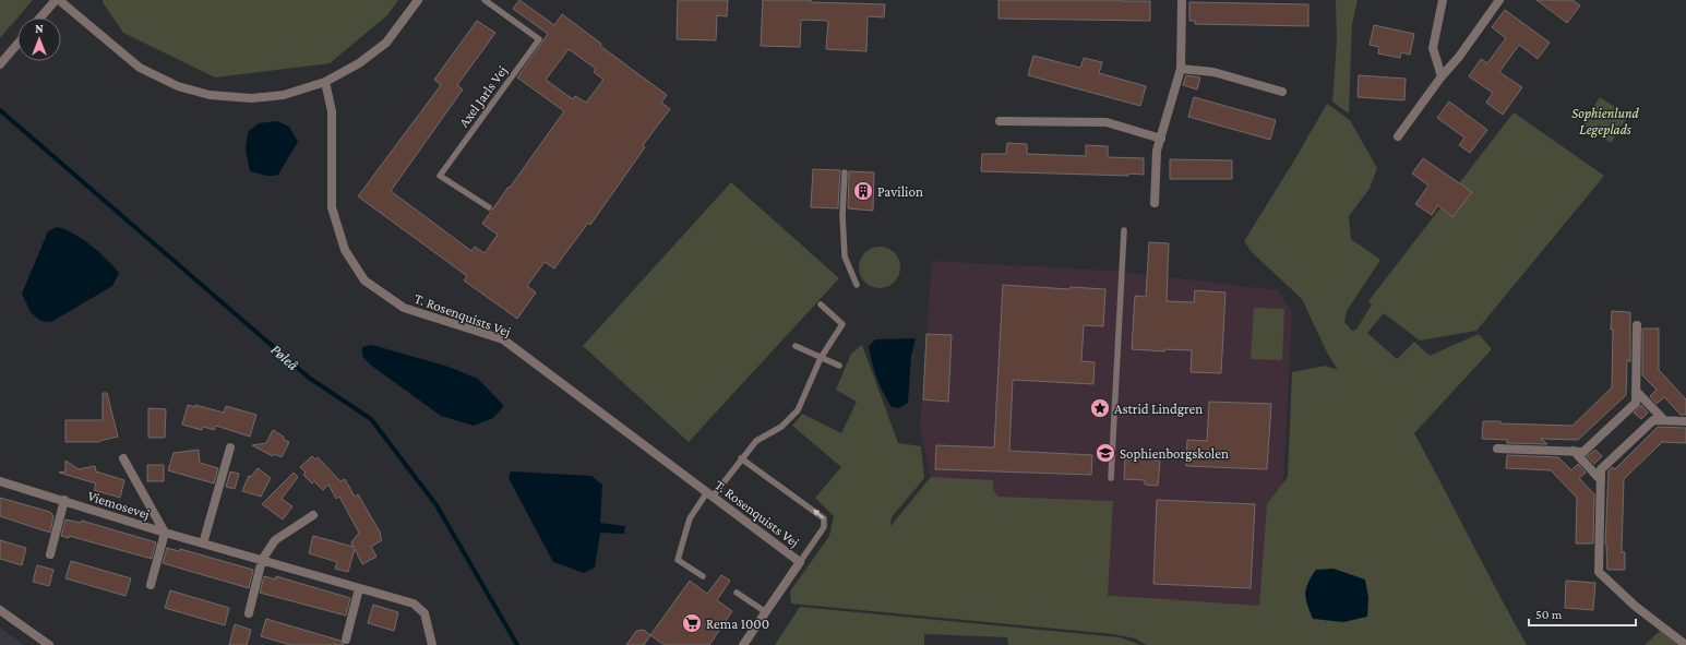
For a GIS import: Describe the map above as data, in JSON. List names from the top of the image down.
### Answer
{
  "streets": {
    "street": ["T. Rosenquists Vej", "Viemosevej"],
    "lane": ["Axel Jarls Vej"]
  },
  "water": ["Pøleå"],
  "parks": ["Sophienlund Legeplads"],
  "places": {
    "building": ["Pavilion"],
    "place": ["Astrid Lindgren"],
    "school or university": ["Sophienborgskolen"],
    "supermarket": ["Rema 1000"]
  },
  "scale_bar": "50 m",
  "north": "top"
}
